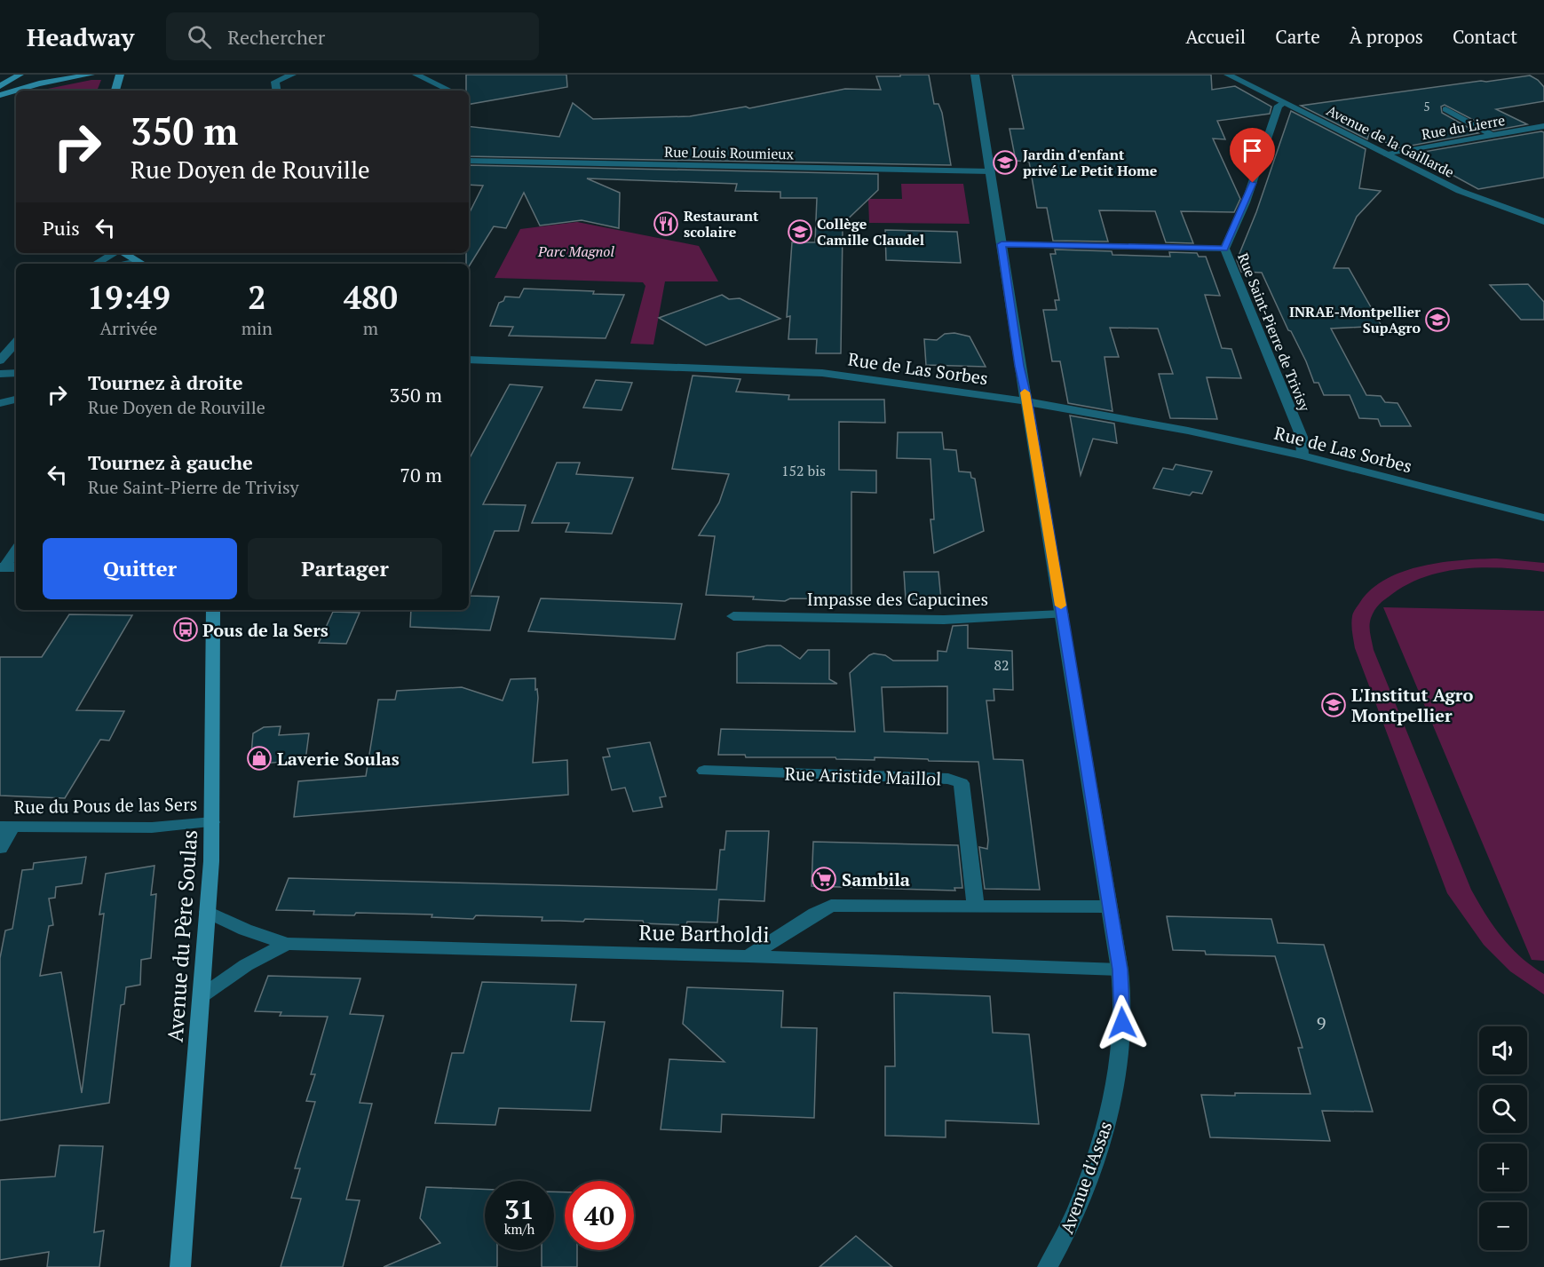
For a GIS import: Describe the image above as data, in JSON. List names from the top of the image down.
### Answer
{
  "streets": {
    "main road": ["Avenue du Père Soulas"],
    "street": [
      "Rue du Lierre",
      "Avenue de la Gaillarde",
      "Rue Louis Roumieux",
      "Rue Saint-Pierre de Trivisy",
      "Rue de Las Sorbes",
      "Impasse des Capucines",
      "Rue Aristide Maillol",
      "Rue du Pous de las Sers",
      "Rue Bartholdi",
      "Avenue d'Assas"
    ]
  },
  "crossings": [
    ["Rue du Lierre", "Avenue de la Gaillarde"],
    ["Avenue de la Gaillarde", "Rue Saint-Pierre de Trivisy"],
    ["Rue Louis Roumieux", "Avenue d'Assas"],
    ["Rue Saint-Pierre de Trivisy", "Rue de Las Sorbes"],
    ["Rue de Las Sorbes", "Avenue d'Assas"],
    ["Impasse des Capucines", "Avenue d'Assas"],
    ["Rue du Pous de las Sers", "Avenue du Père Soulas"],
    ["Rue Bartholdi", "Avenue du Père Soulas"],
    ["Rue Bartholdi", "Avenue d'Assas"]
  ],
  "parks": ["Parc Magnol"],
  "places": {
    "school or university": [
      "Jardin d'enfant privé Le Petit Home",
      "Collège Camille Claudel",
      "INRAE-Montpellier SupAgro",
      "L'Institut Agro Montpellier"
    ],
    "restaurant": ["Restaurant scolaire"],
    "bus stop": ["Pous de la Sers"],
    "shop": ["Laverie Soulas"],
    "supermarket": ["Sambila"]
  },
  "house_numbers": [
    "5",
    "152 bis",
    "82",
    "9"
  ],
  "page": {
    "header": "Headway",
    "search": "Rechercher",
    "nav": [
      "Accueil",
      "Carte",
      "À propos",
      "Contact"
    ],
    "turn": ["350 m", "Rue Doyen de Rouville"],
    "then": "Puis",
    "eta": [
      "19:49",
      "Arrivée",
      "2",
      "min",
      "480",
      "m"
    ],
    "list": [
      {
        "name": "Tournez à droite",
        "note": "Rue Doyen de Rouville",
        "value": "350 m"
      },
      {
        "name": "Tournez à gauche",
        "note": "Rue Saint-Pierre de Trivisy",
        "value": "70 m"
      }
    ],
    "buttons": ["Quitter", "Partager"],
    "map_buttons": ["+", "−"],
    "speed": "31 km/h",
    "limit": "40"
  }
}
